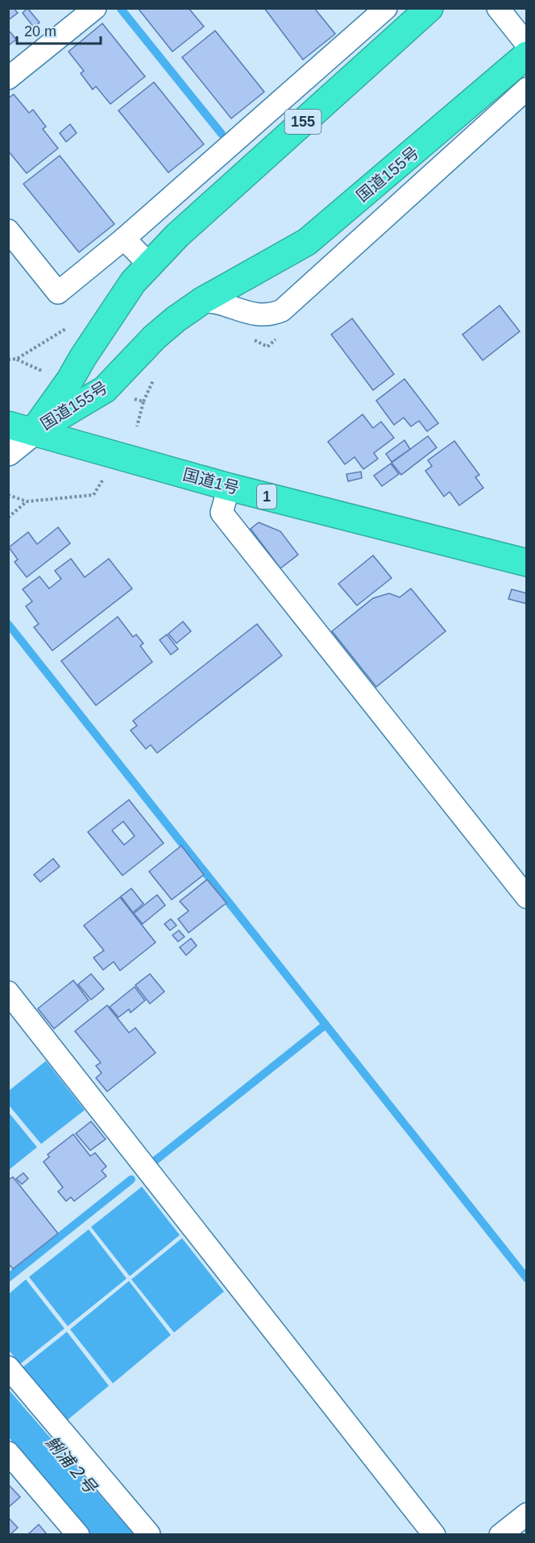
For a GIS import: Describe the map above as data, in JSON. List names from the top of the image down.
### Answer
{
  "streets": {
    "highway": [
      "155",
      "国道155号",
      "国道1号",
      "1"
    ]
  },
  "crossings": [
    ["国道155号", "国道1号"]
  ],
  "water": ["鯏浦２号"],
  "scale_bar": "20 m"
}
